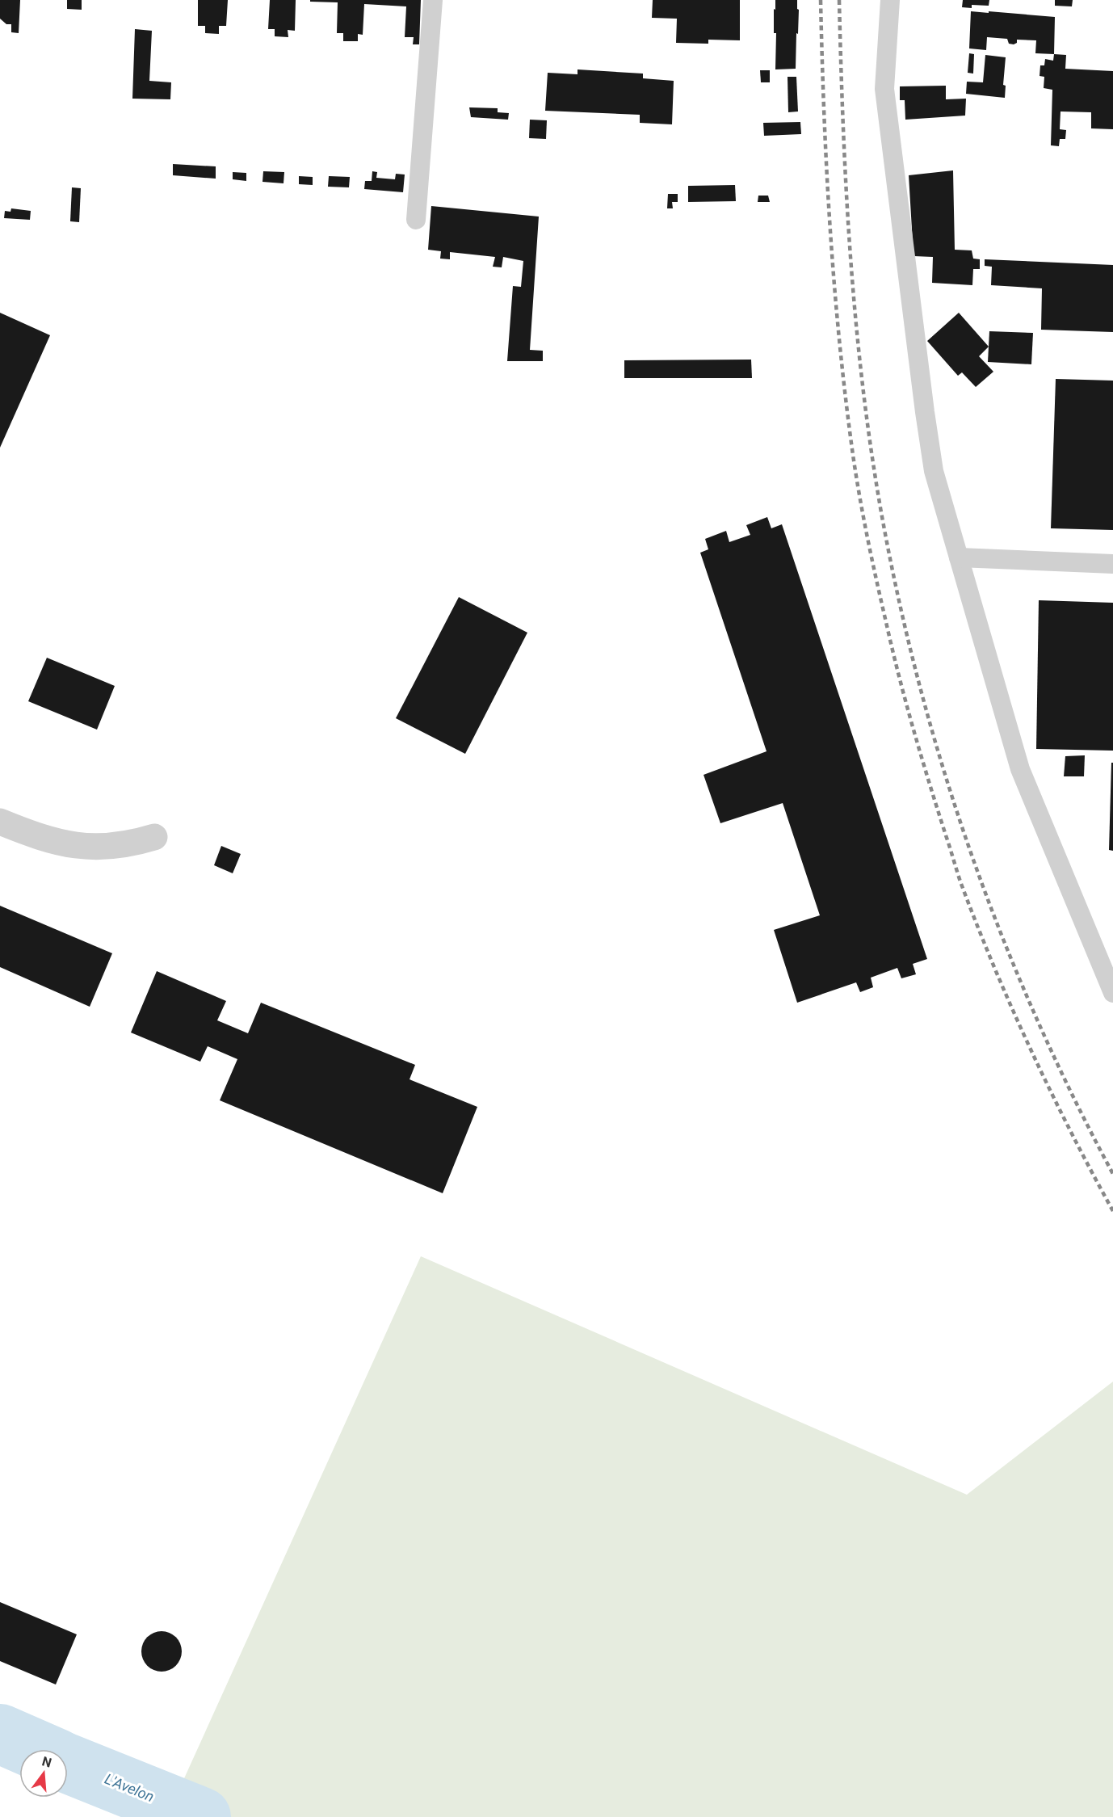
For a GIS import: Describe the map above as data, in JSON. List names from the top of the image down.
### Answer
{
  "water": ["L'Avelon"],
  "north": "top"
}
